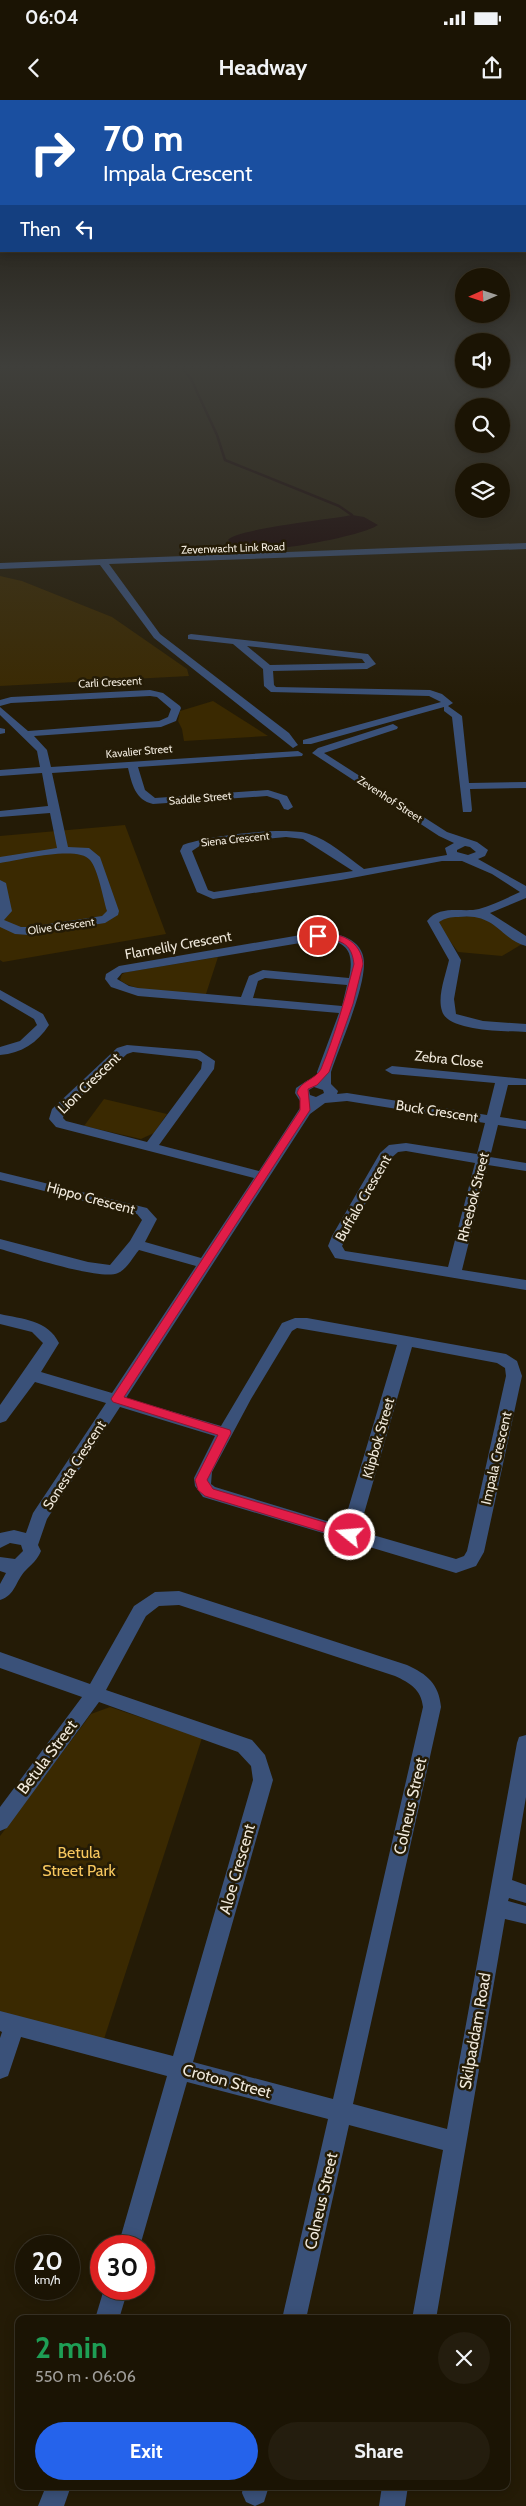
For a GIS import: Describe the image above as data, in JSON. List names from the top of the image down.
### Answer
{
  "streets": {
    "street": [
      "Zevenwacht Link Road",
      "Carli Crescent",
      "Kavalier Street",
      "Saddle Street",
      "Zevenhof Street",
      "Siena Crescent",
      "Olive Crescent",
      "Flamelily Crescent",
      "Zebra Close",
      "Lion Crescent",
      "Buck Crescent",
      "Rheebok Street",
      "Hippo Crescent",
      "Buffalo Crescent",
      "Klipbok Street",
      "Impala Crescent",
      "Sonesta Crescent",
      "Betula Street",
      "Colneus Street",
      "Aloe Crescent",
      "Skilpaddam Road",
      "Croton Street"
    ]
  },
  "crossings": [
    ["Kavalier Street", "Saddle Street"],
    ["Kavalier Street", "Zevenhof Street"],
    ["Zevenhof Street", "Siena Crescent"],
    ["Flamelily Crescent", "Sonesta Crescent"],
    ["Lion Crescent", "Sonesta Crescent"],
    ["Buck Crescent", "Rheebok Street"],
    ["Buck Crescent", "Sonesta Crescent"],
    ["Rheebok Street", "Buffalo Crescent"],
    ["Klipbok Street", "Impala Crescent"],
    ["Betula Street", "Colneus Street"],
    ["Betula Street", "Aloe Crescent"],
    ["Colneus Street", "Aloe Crescent"],
    ["Colneus Street", "Croton Street"],
    ["Aloe Crescent", "Croton Street"],
    ["Skilpaddam Road", "Croton Street"]
  ],
  "parks": ["Betula Street Park"],
  "north": "left",
  "page": {
    "status": "06:04",
    "header": "Headway",
    "turn": ["70 m", "Impala Crescent"],
    "then": "Then",
    "speed": "20 km/h",
    "limit": "30",
    "heading": ["2 min", "550 m · 06:06"],
    "buttons": ["Exit", "Share"]
  }
}
